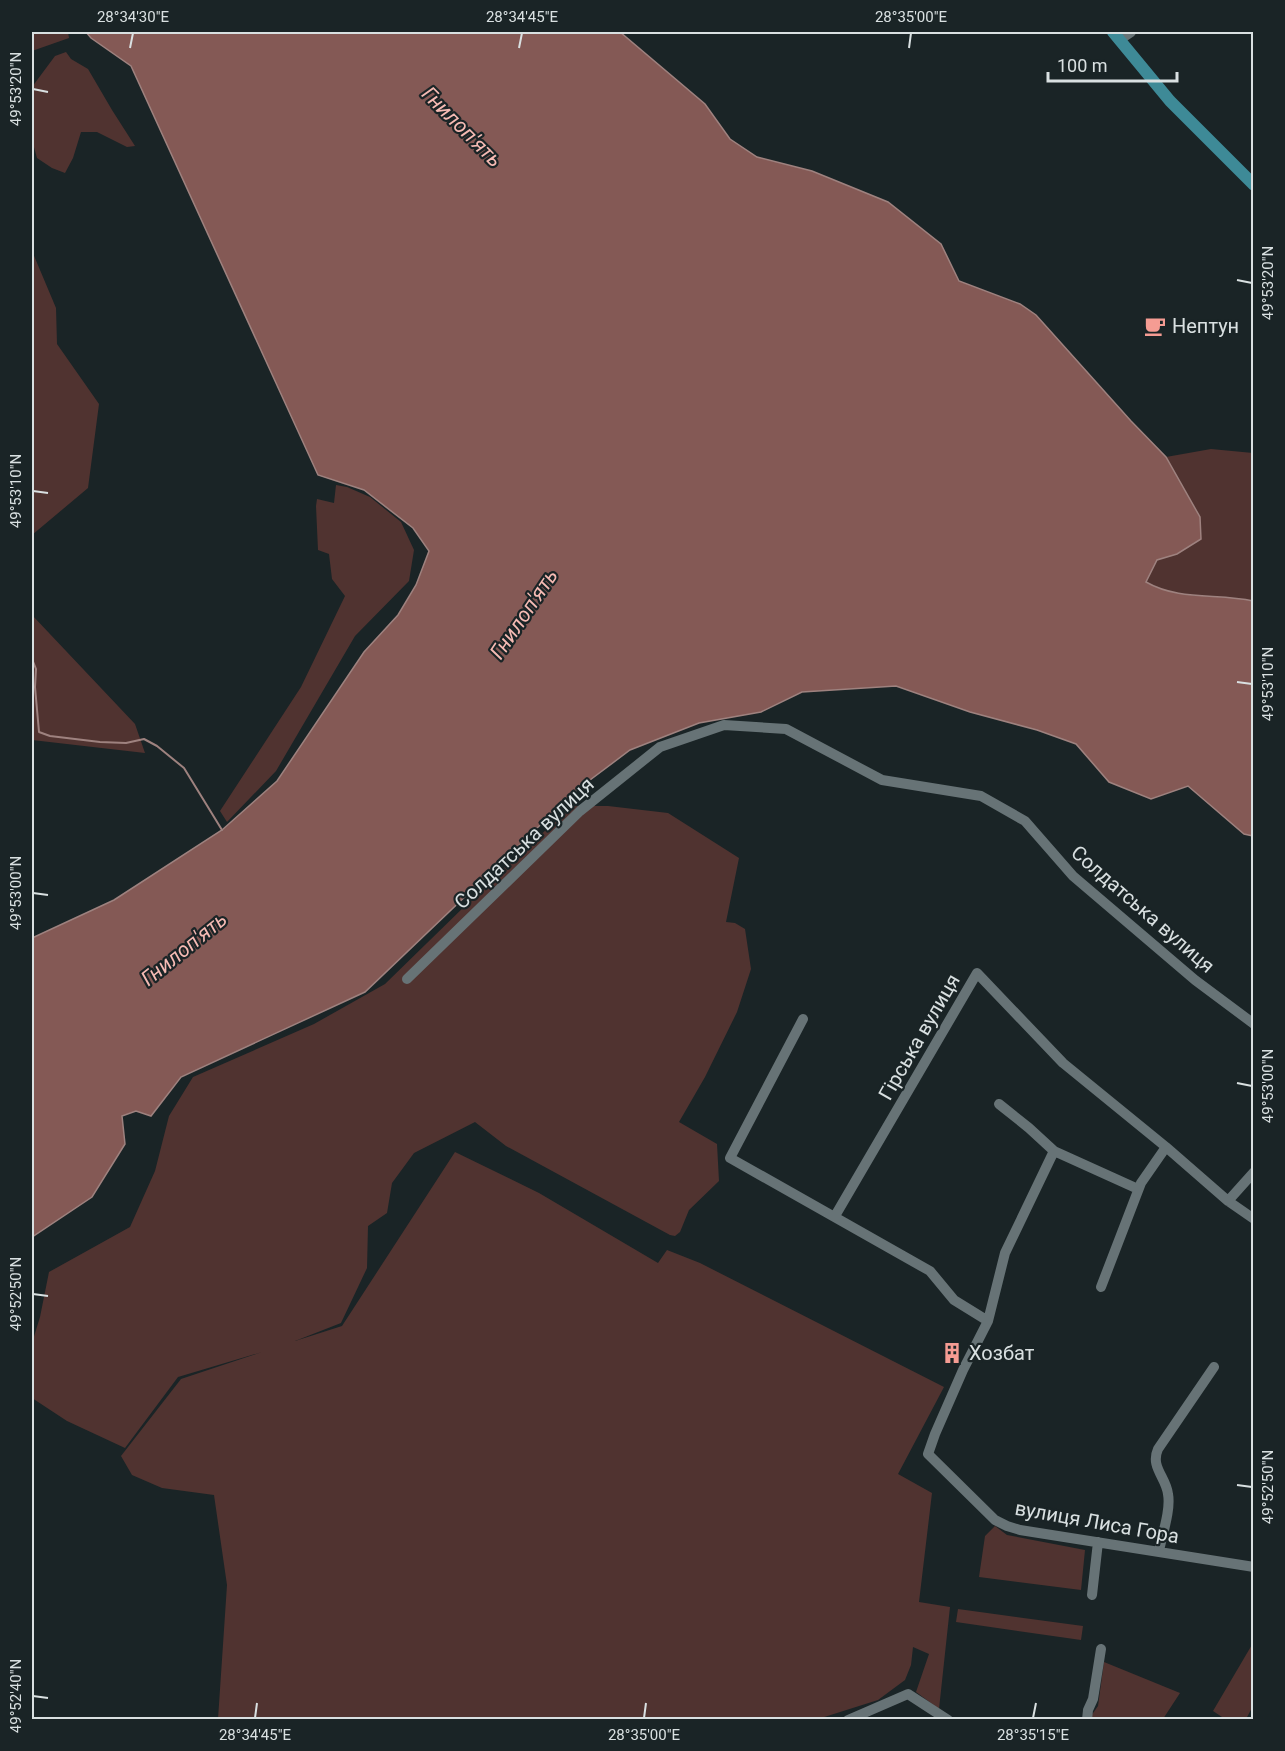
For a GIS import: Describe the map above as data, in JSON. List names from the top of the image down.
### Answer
{
  "streets": {
    "street": ["Солдатська вулиця", "Гірська вулиця", "вулиця Лиса Гора"]
  },
  "water": ["Гнилоп'ять"],
  "places": {
    "cafe": ["Нептун"],
    "building": ["Хозбат"]
  },
  "scale_bar": "100 m",
  "coordinates": [
    "28°34'30\"E",
    "28°34'45\"E",
    "28°35'00\"E",
    "49°53'20\"N",
    "49°53'10\"N",
    "49°53'00\"N",
    "49°52'50\"N",
    "49°52'40\"N",
    "28°35'15\"E"
  ]
}
